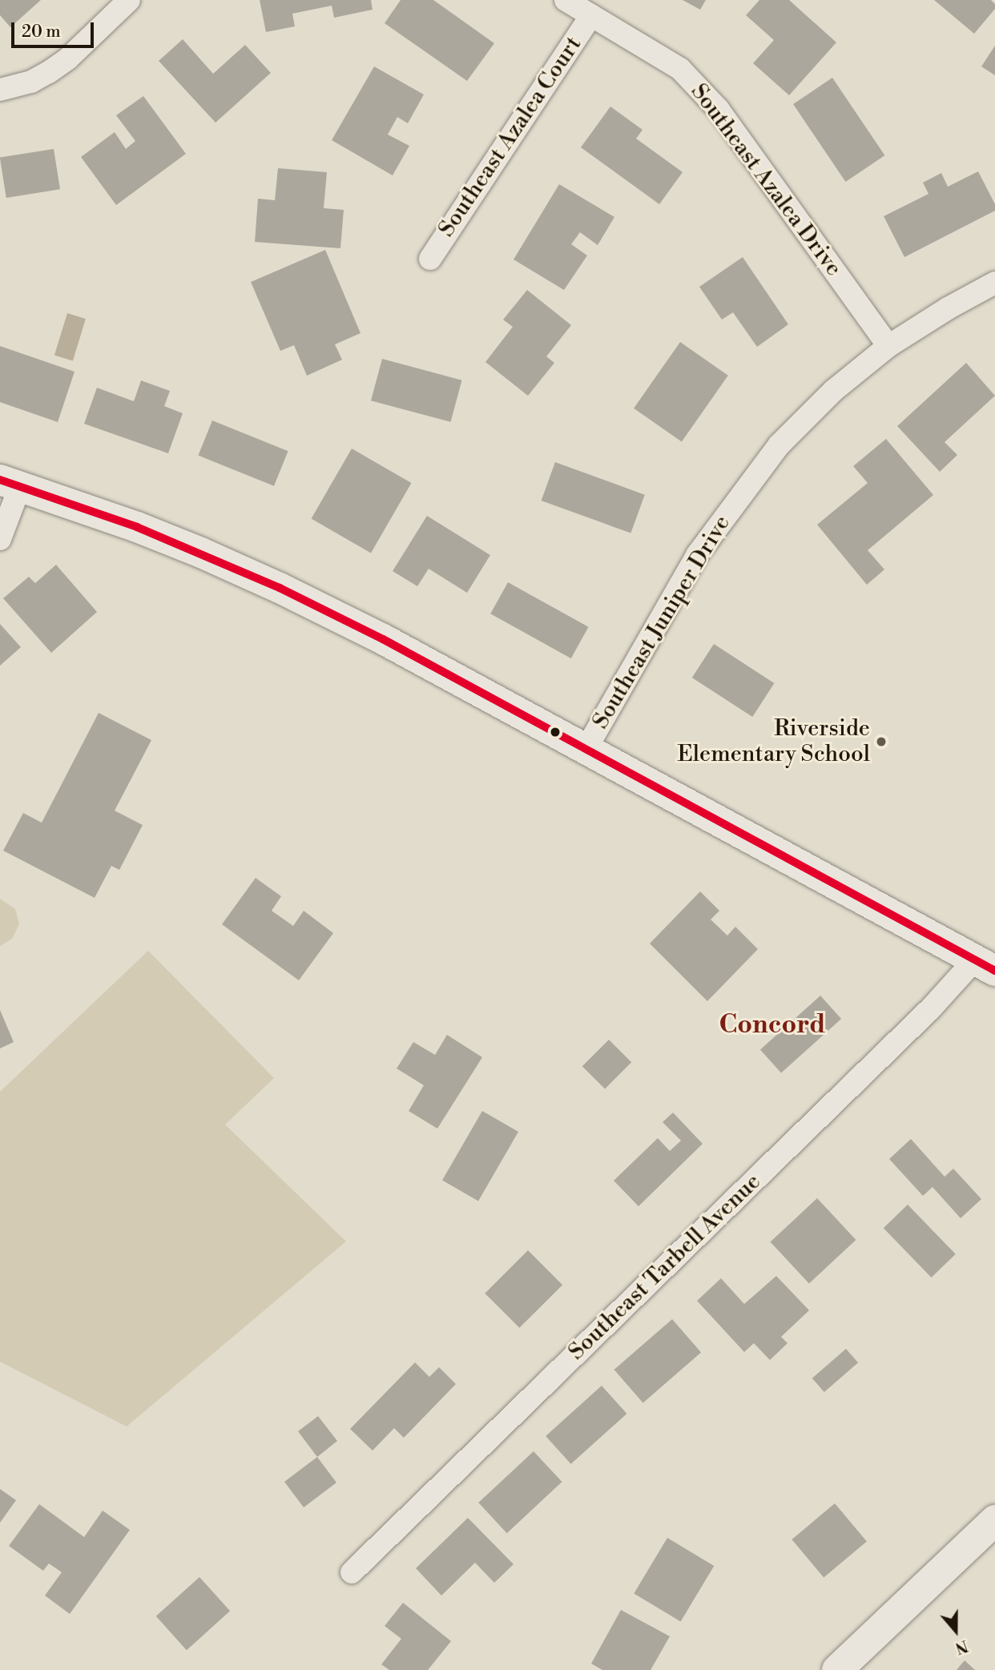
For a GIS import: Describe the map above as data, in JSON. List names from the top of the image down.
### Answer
{
  "streets": {
    "street": [
      "Southeast Azalea Court",
      "Southeast Azalea Drive",
      "Southeast Juniper Drive",
      "Southeast Tarbell Avenue"
    ]
  },
  "crossings": [
    ["Southeast Azalea Court", "Southeast Azalea Drive"],
    ["Southeast Azalea Drive", "Southeast Juniper Drive"]
  ],
  "districts": ["Concord"],
  "places": ["Riverside Elementary School"],
  "scale_bar": "20 m",
  "north": "bottom"
}
